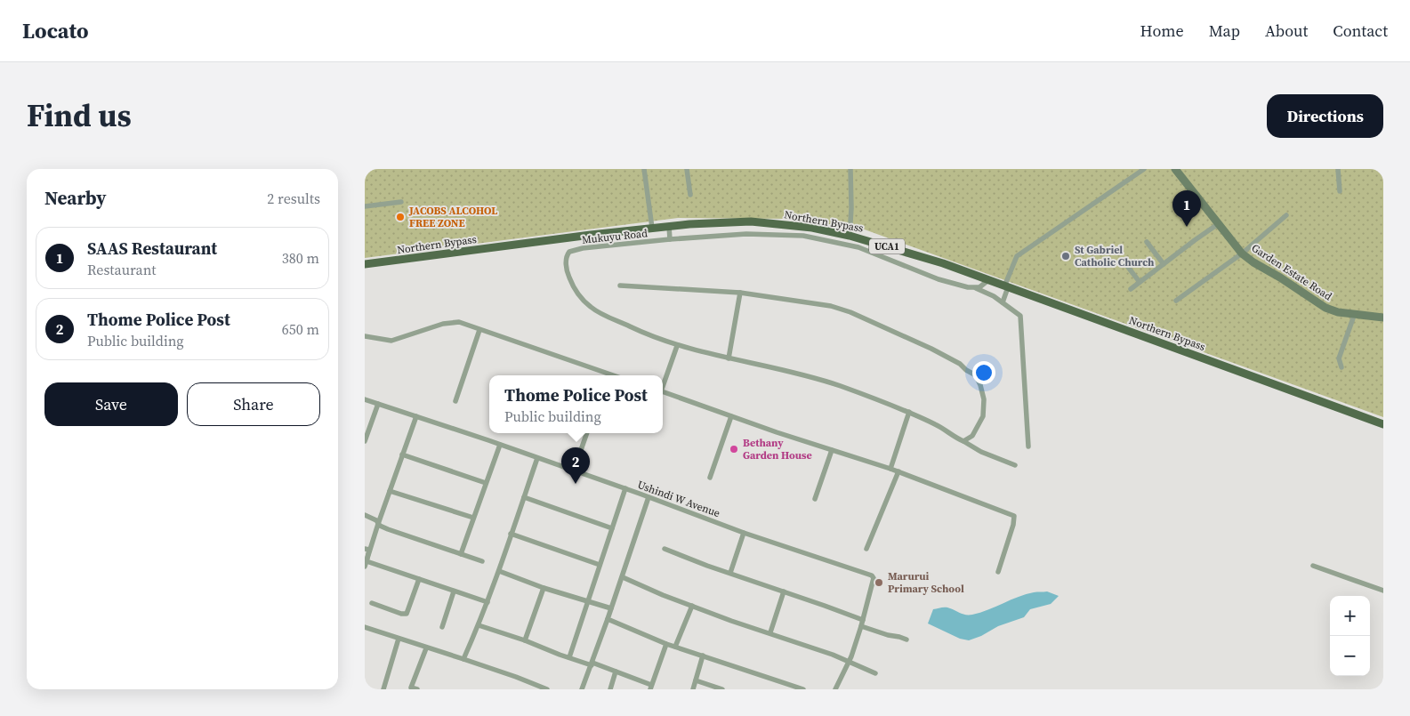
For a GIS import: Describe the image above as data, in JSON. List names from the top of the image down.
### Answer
{
  "streets": {
    "main road": ["Northern Bypass", "UCA1"],
    "street": ["Mukuyu Road", "Garden Estate Road", "Ushindi W Avenue"]
  },
  "places": [
    "JACOBS ALCOHOL FREE ZONE",
    "St Gabriel Catholic Church",
    "Bethany Garden House",
    "Marurui Primary School"
  ],
  "page": {
    "header": "Locato",
    "nav": [
      "Home",
      "Map",
      "About",
      "Contact"
    ],
    "title": "Find us",
    "buttons": [
      "Directions",
      ["Save", "Share"]
    ],
    "heading": ["Nearby", "2 results"],
    "pins": ["1", "2"],
    "list": [
      {
        "mark": "1",
        "name": "SAAS Restaurant",
        "note": "Restaurant",
        "value": "380 m"
      },
      {
        "mark": "2",
        "name": "Thome Police Post",
        "note": "Public building",
        "value": "650 m"
      }
    ],
    "popup": ["Thome Police Post", "Public building"],
    "map_buttons": ["+", "−"]
  }
}
